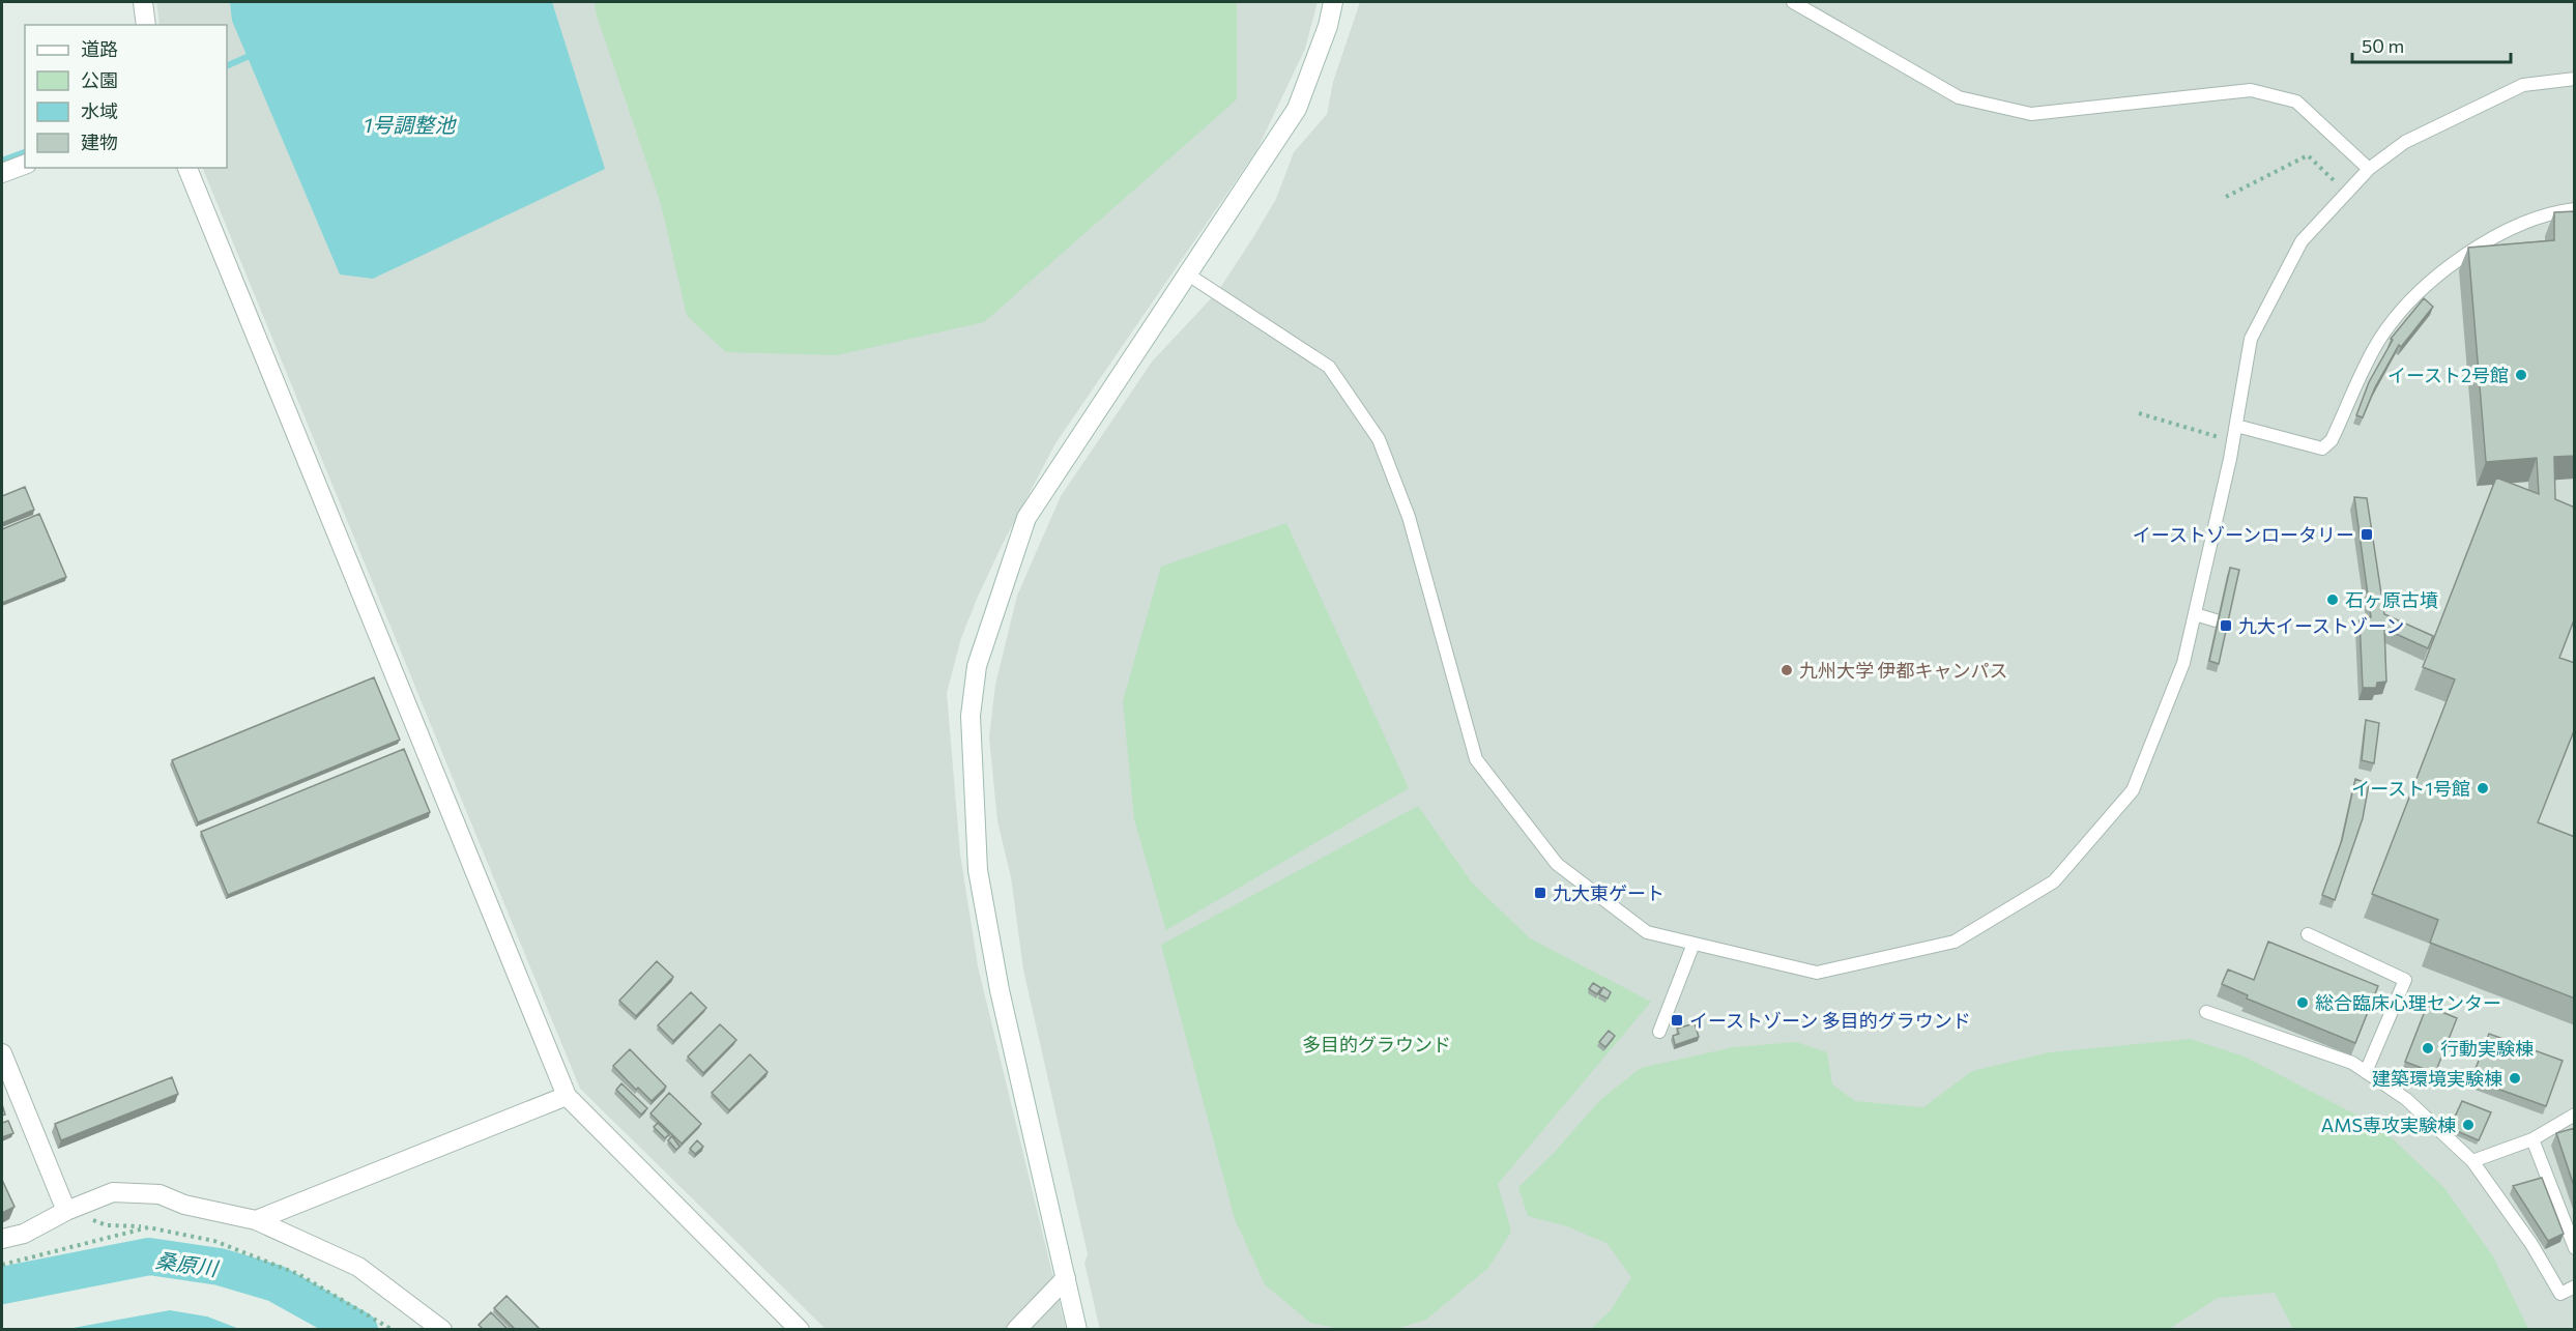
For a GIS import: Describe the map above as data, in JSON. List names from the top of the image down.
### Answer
{
  "water": ["1号調整池", "桑原川"],
  "parks": ["多目的グラウンド"],
  "places": {
    "other": [
      "イースト2号館",
      "石ヶ原古墳",
      "九州大学 伊都キャンパス",
      "イースト1号館",
      "総合臨床心理センター",
      "行動実験棟",
      "建築環境実験棟",
      "AMS専攻実験棟"
    ],
    "transit": [
      "イーストゾーンロータリー",
      "九大イーストゾーン",
      "九大東ゲート",
      "イーストゾーン 多目的グラウンド"
    ]
  },
  "legend": [
    "道路",
    "公園",
    "水域",
    "建物"
  ],
  "scale_bar": "50 m"
}
